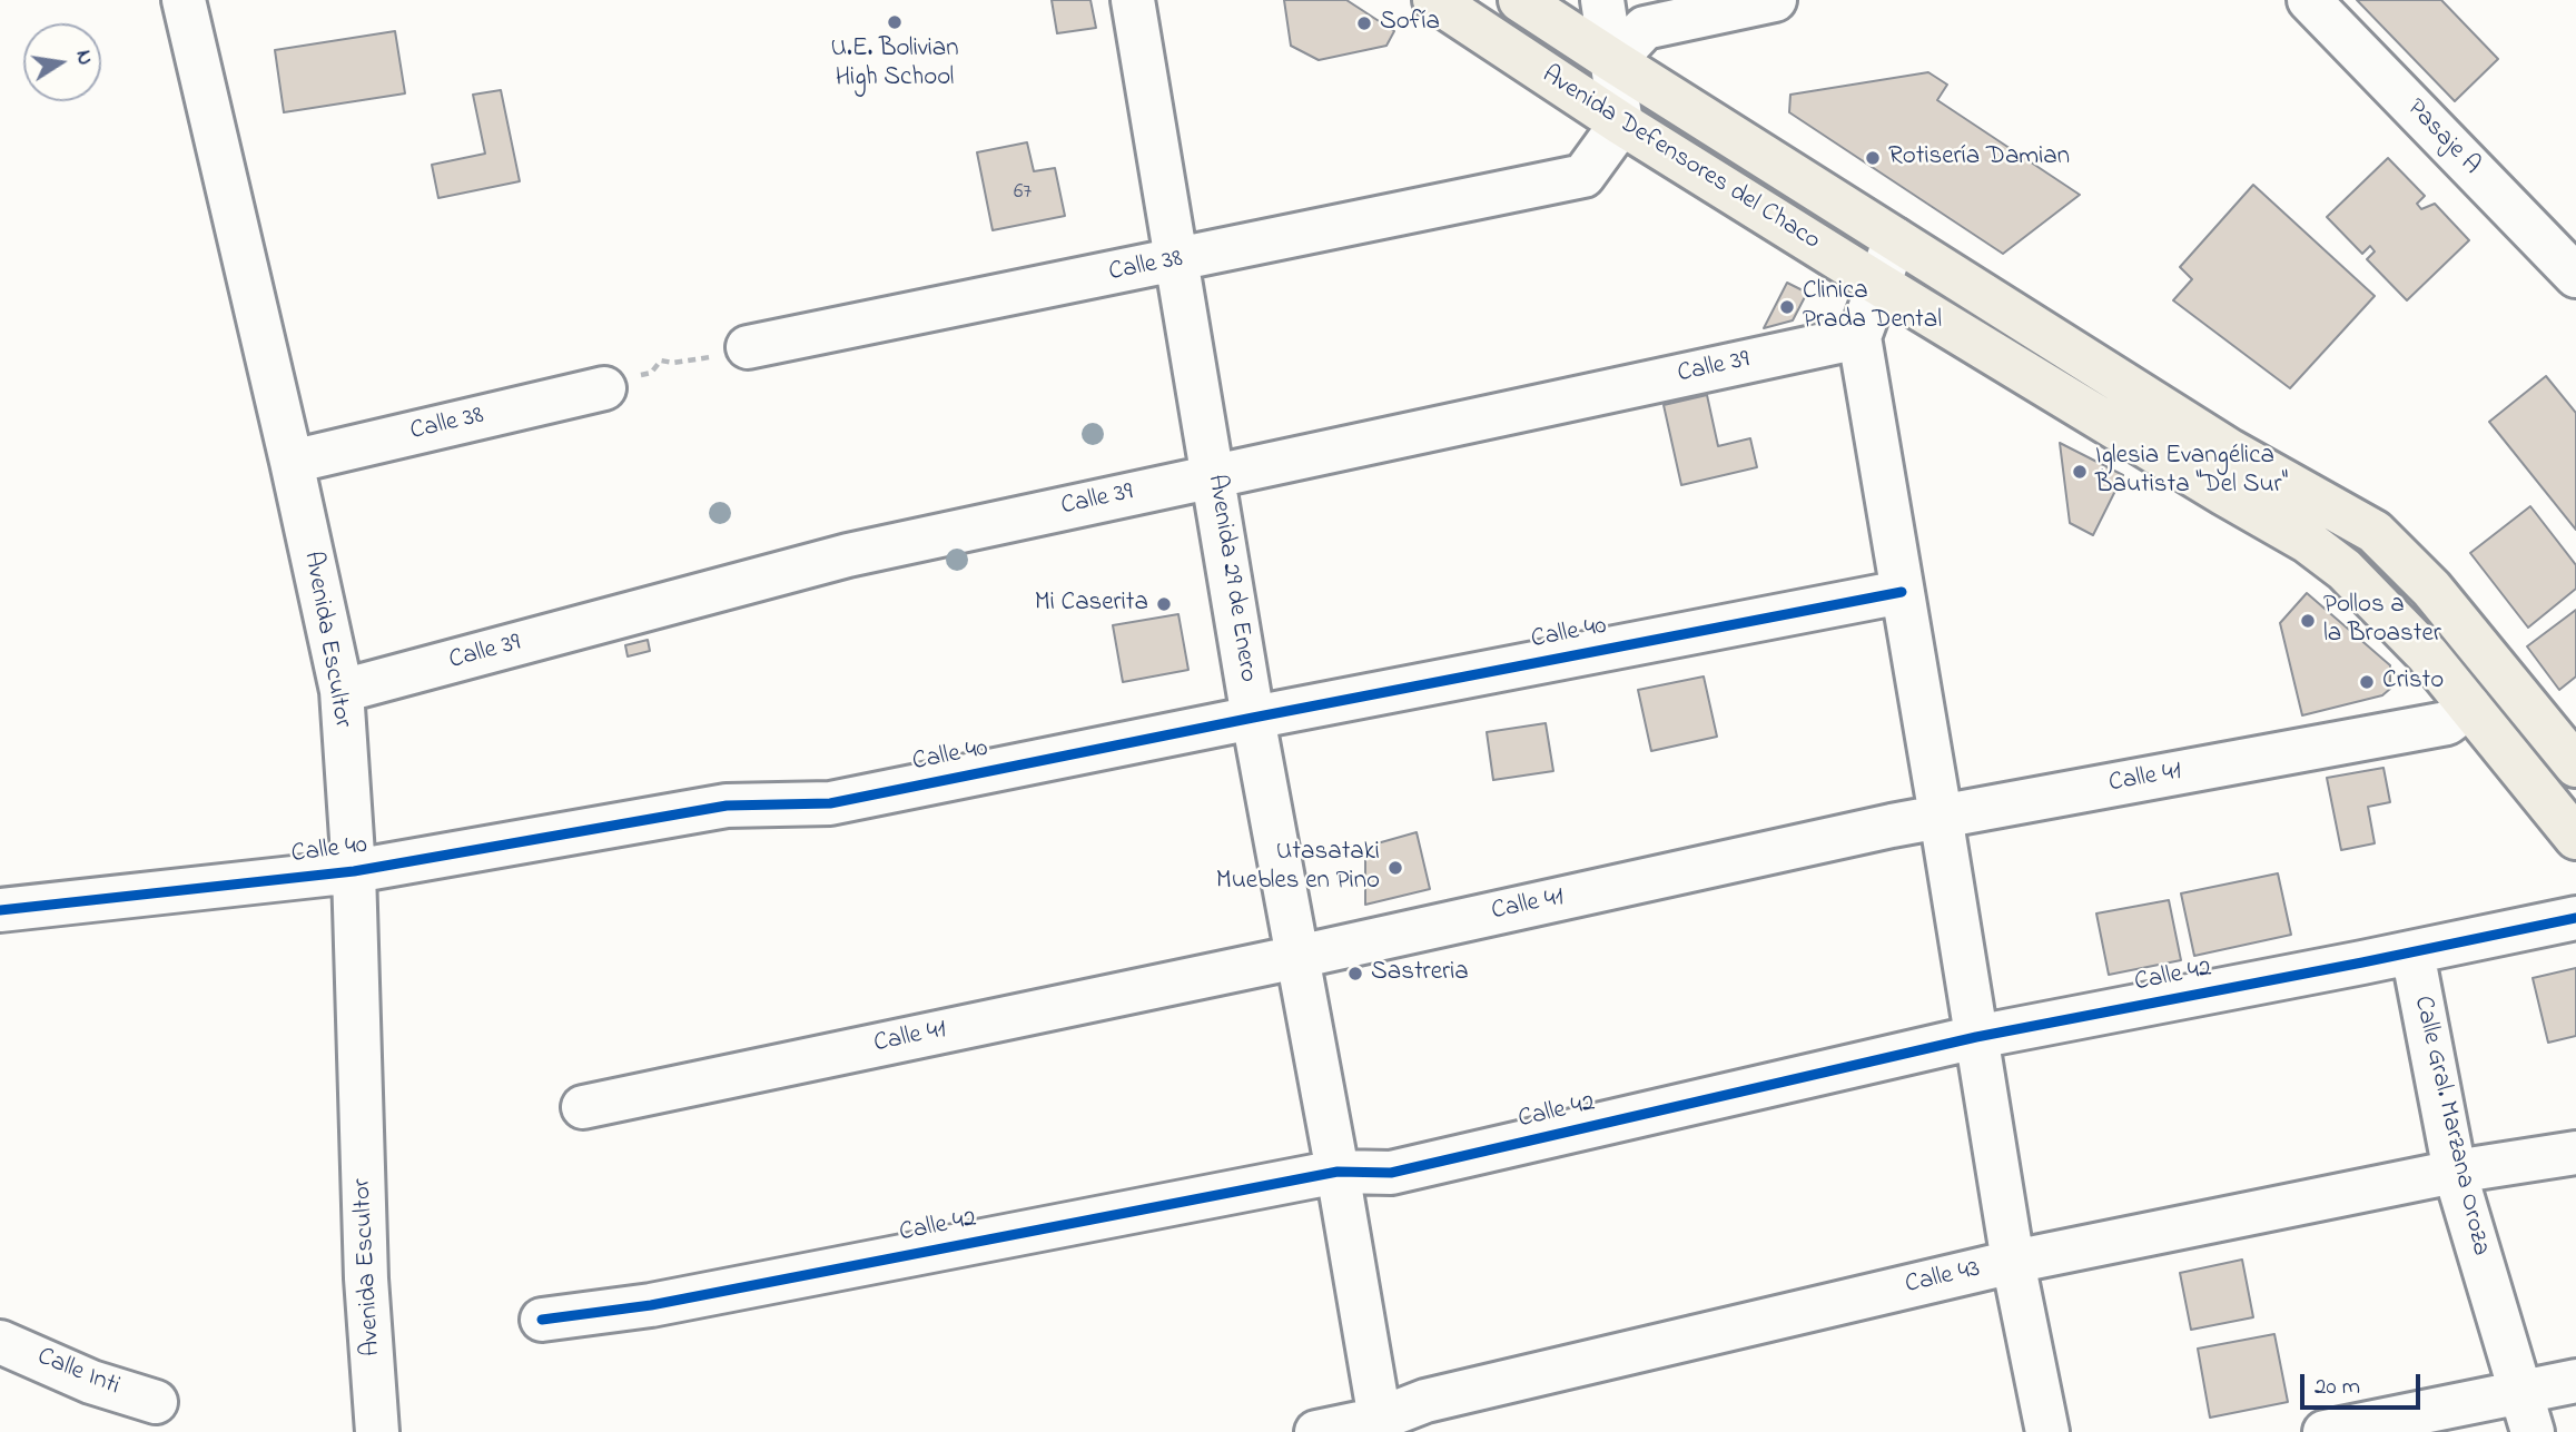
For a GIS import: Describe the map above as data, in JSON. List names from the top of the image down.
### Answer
{
  "streets": {
    "main road": ["Avenida Defensores del Chaco"],
    "street": [
      "Pasaje A",
      "Calle 38",
      "Calle 39",
      "Avenida 29 de Enero",
      "Calle 40",
      "Avenida Escultor",
      "Calle 41",
      "Calle 42",
      "Calle Gral. Marzana Oroza",
      "Calle 43",
      "Calle Inti"
    ]
  },
  "crossings": [
    ["Avenida Defensores del Chaco", "Calle 38"],
    ["Avenida Defensores del Chaco", "Calle 41"],
    ["Calle 38", "Avenida 29 de Enero"],
    ["Calle 38", "Avenida Escultor"],
    ["Calle 39", "Avenida 29 de Enero"],
    ["Calle 39", "Avenida Escultor"],
    ["Avenida 29 de Enero", "Calle 40"],
    ["Avenida 29 de Enero", "Calle 41"],
    ["Avenida 29 de Enero", "Calle 42"],
    ["Avenida 29 de Enero", "Calle 43"],
    ["Calle 40", "Avenida Escultor"],
    ["Calle 42", "Calle Gral. Marzana Oroza"],
    ["Calle Gral. Marzana Oroza", "Calle 43"]
  ],
  "places": [
    "U.E. Bolivian High School",
    "Sofía",
    "Rotisería Damian",
    "Clinica Prada Dental",
    "Iglesia Evangélica Bautista \"Del Sur\"",
    "Mi Caserita",
    "Pollos a la Broaster",
    "Cristo",
    "Utasataki Muebles en Pino",
    "Sastreria"
  ],
  "house_numbers": ["67"],
  "scale_bar": "20 m",
  "north": "right"
}
